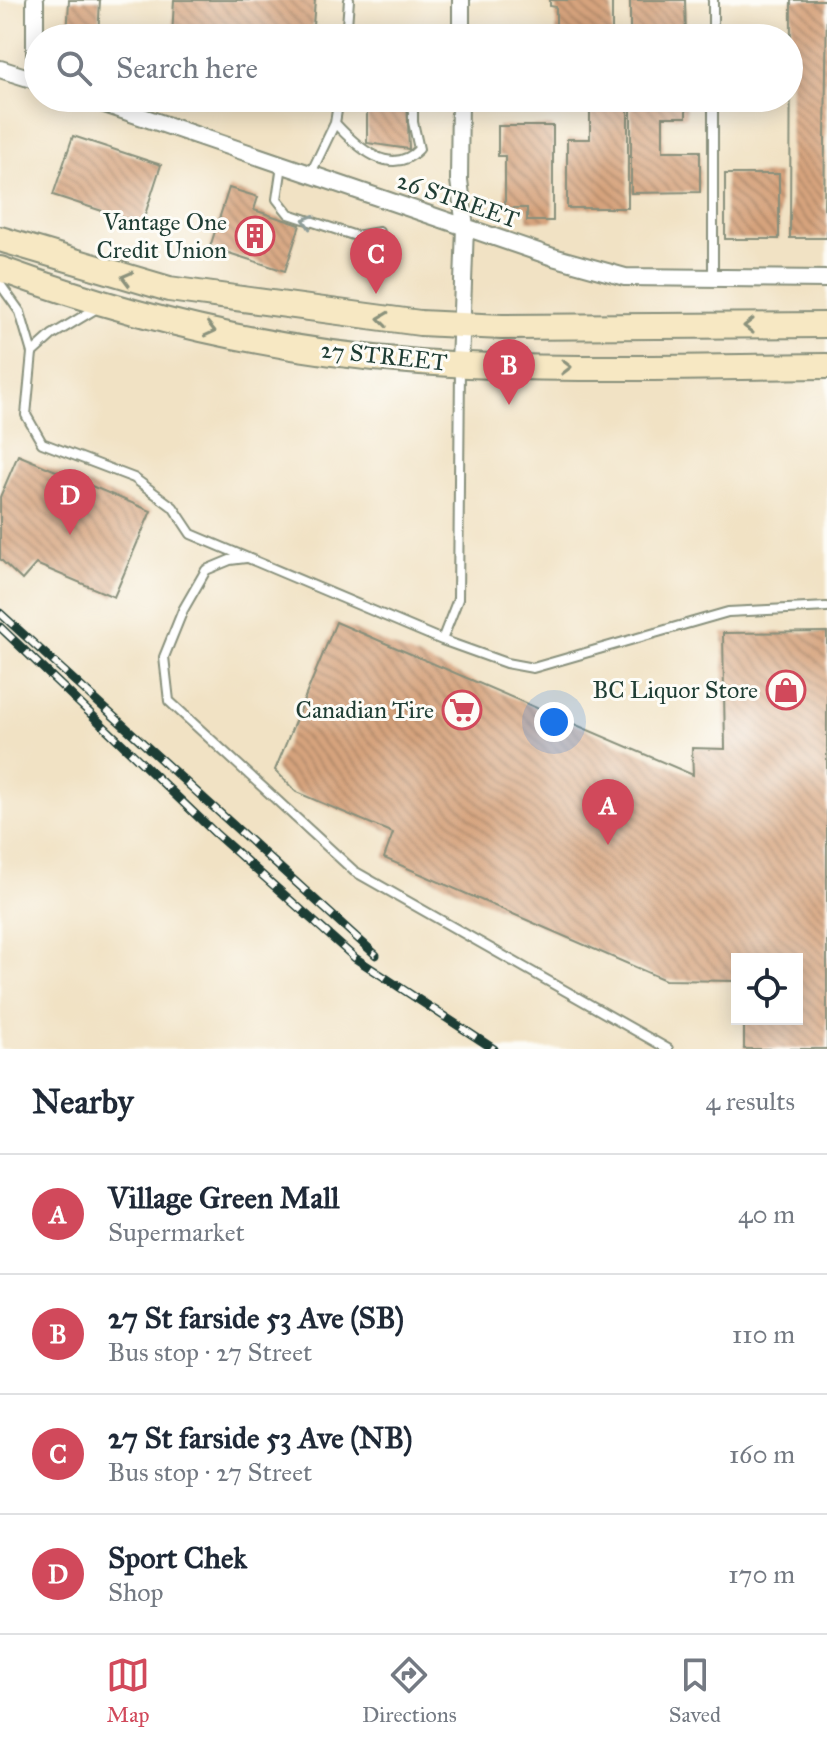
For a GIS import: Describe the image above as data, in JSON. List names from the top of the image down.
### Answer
{
  "streets": {
    "main road": ["27 STREET"],
    "street": ["26 STREET"]
  },
  "places": {
    "building": ["Vantage One Credit Union"],
    "shop": ["BC Liquor Store"],
    "supermarket": ["Canadian Tire"]
  },
  "page": {
    "search": "Search here",
    "pins": [
      "C",
      "B",
      "D",
      "A"
    ],
    "heading": ["Nearby", "4 results"],
    "list": [
      {
        "mark": "A",
        "name": "Village Green Mall",
        "note": "Supermarket",
        "value": "40 m"
      },
      {
        "mark": "B",
        "name": "27 St farside 53 Ave (SB)",
        "note": "Bus stop · 27 Street",
        "value": "110 m"
      },
      {
        "mark": "C",
        "name": "27 St farside 53 Ave (NB)",
        "note": "Bus stop · 27 Street",
        "value": "160 m"
      },
      {
        "mark": "D",
        "name": "Sport Chek",
        "note": "Shop",
        "value": "170 m"
      }
    ],
    "nav": ["Map", "Directions", "Saved"]
  }
}
